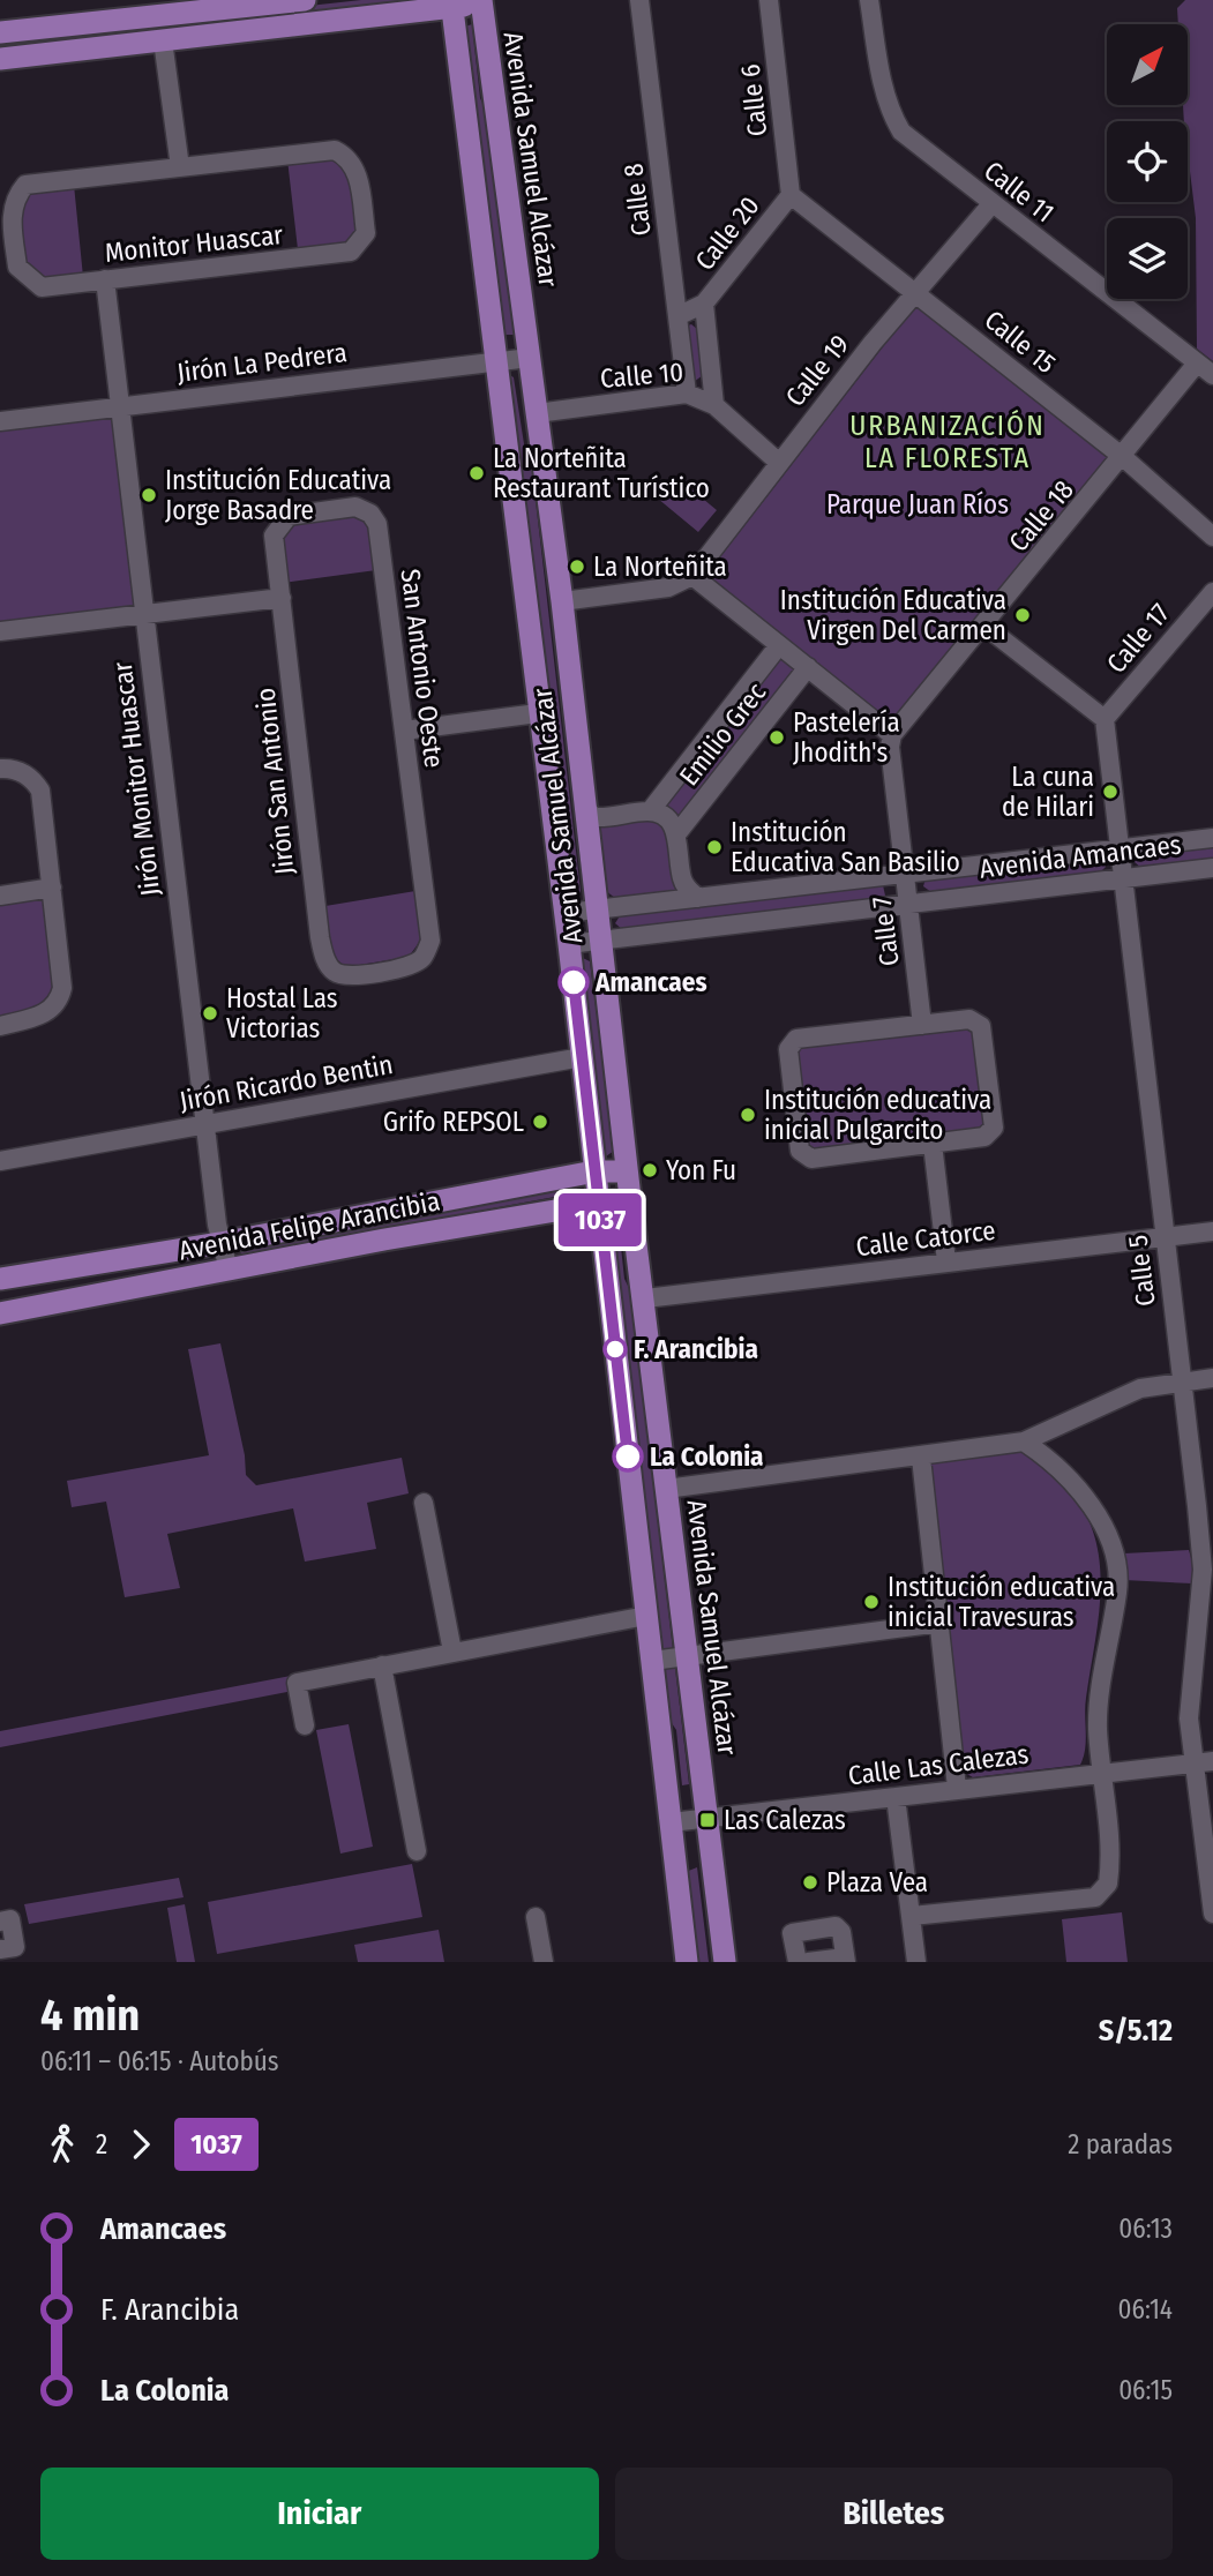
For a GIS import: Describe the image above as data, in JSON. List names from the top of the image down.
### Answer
{
  "streets": {
    "main road": ["Avenida Samuel Alcázar", "Avenida Felipe Arancibia"],
    "street": [
      "Calle 6",
      "Calle 11",
      "Calle 8",
      "Calle 20",
      "Monitor Huascar",
      "Calle 15",
      "Jirón La Pedrera",
      "Calle 19",
      "Calle 10",
      "Calle 18",
      "Calle 17",
      "San Antonio Oeste",
      "Emilio Grec",
      "Jirón Monitor Huascar",
      "Jirón San Antonio",
      "Avenida Amancaes",
      "Calle 7",
      "Jirón Ricardo Bentin",
      "Calle Catorce",
      "Calle 5",
      "Calle Las Calezas"
    ]
  },
  "crossings": [
    ["Calle 6", "Calle 20"],
    ["Calle 6", "Calle 15"],
    ["Avenida Samuel Alcázar", "Jirón La Pedrera"],
    ["Avenida Samuel Alcázar", "Calle 10"],
    ["Avenida Samuel Alcázar", "Avenida Amancaes"],
    ["Avenida Samuel Alcázar", "Jirón Ricardo Bentin"],
    ["Avenida Samuel Alcázar", "Avenida Felipe Arancibia"],
    ["Avenida Samuel Alcázar", "Calle Catorce"],
    ["Avenida Samuel Alcázar", "Calle Las Calezas"],
    ["Calle 11", "Calle 19"],
    ["Calle 11", "Calle 18"],
    ["Calle 8", "Calle 20"],
    ["Calle 8", "Calle 10"],
    ["Calle 20", "Calle 15"],
    ["Calle 20", "Calle 10"],
    ["Monitor Huascar", "Jirón Monitor Huascar"],
    ["Calle 15", "Calle 19"],
    ["Calle 15", "Calle 18"],
    ["Jirón La Pedrera", "Jirón Monitor Huascar"],
    ["Calle 19", "Calle 10"],
    ["Calle 18", "Calle 7"],
    ["Calle 17", "Calle 5"],
    ["San Antonio Oeste", "Jirón San Antonio"],
    ["Jirón Monitor Huascar", "Jirón Ricardo Bentin"],
    ["Jirón Monitor Huascar", "Avenida Felipe Arancibia"],
    ["Avenida Amancaes", "Calle 7"],
    ["Avenida Amancaes", "Calle 5"],
    ["Calle Catorce", "Calle 5"],
    ["Calle 5", "Calle Las Calezas"]
  ],
  "districts": ["URBANIZACIÓN LA FLORESTA"],
  "parks": ["Parque Juan Ríos"],
  "places": {
    "other": [
      "La Norteñita Restaurant Turístico",
      "Institución Educativa Jorge Basadre",
      "La Norteñita",
      "Institución Educativa Virgen Del Carmen",
      "Pastelería Jhodith's",
      "La cuna de Hilari",
      "Institución Educativa San Basilio",
      "Amancaes",
      "Hostal Las Victorias",
      "Institución educativa inicial Pulgarcito",
      "Grifo REPSOL",
      "Yon Fu",
      "F. Arancibia",
      "La Colonia",
      "Institución educativa inicial Travesuras",
      "Plaza Vea"
    ],
    "transit": ["Las Calezas"]
  },
  "lines": ["bus line 1037"],
  "north": "top right",
  "page": {
    "on_map": "1037",
    "heading": ["4 min", "06:11 – 06:15 · Autobús", "S/5.12"],
    "legs": ["2", "1037", "2 paradas"],
    "list": [
      {
        "name": "Amancaes",
        "value": "06:13"
      },
      {
        "name": "F. Arancibia",
        "value": "06:14"
      },
      {
        "name": "La Colonia",
        "value": "06:15"
      }
    ],
    "buttons": ["Iniciar", "Billetes"]
  }
}
